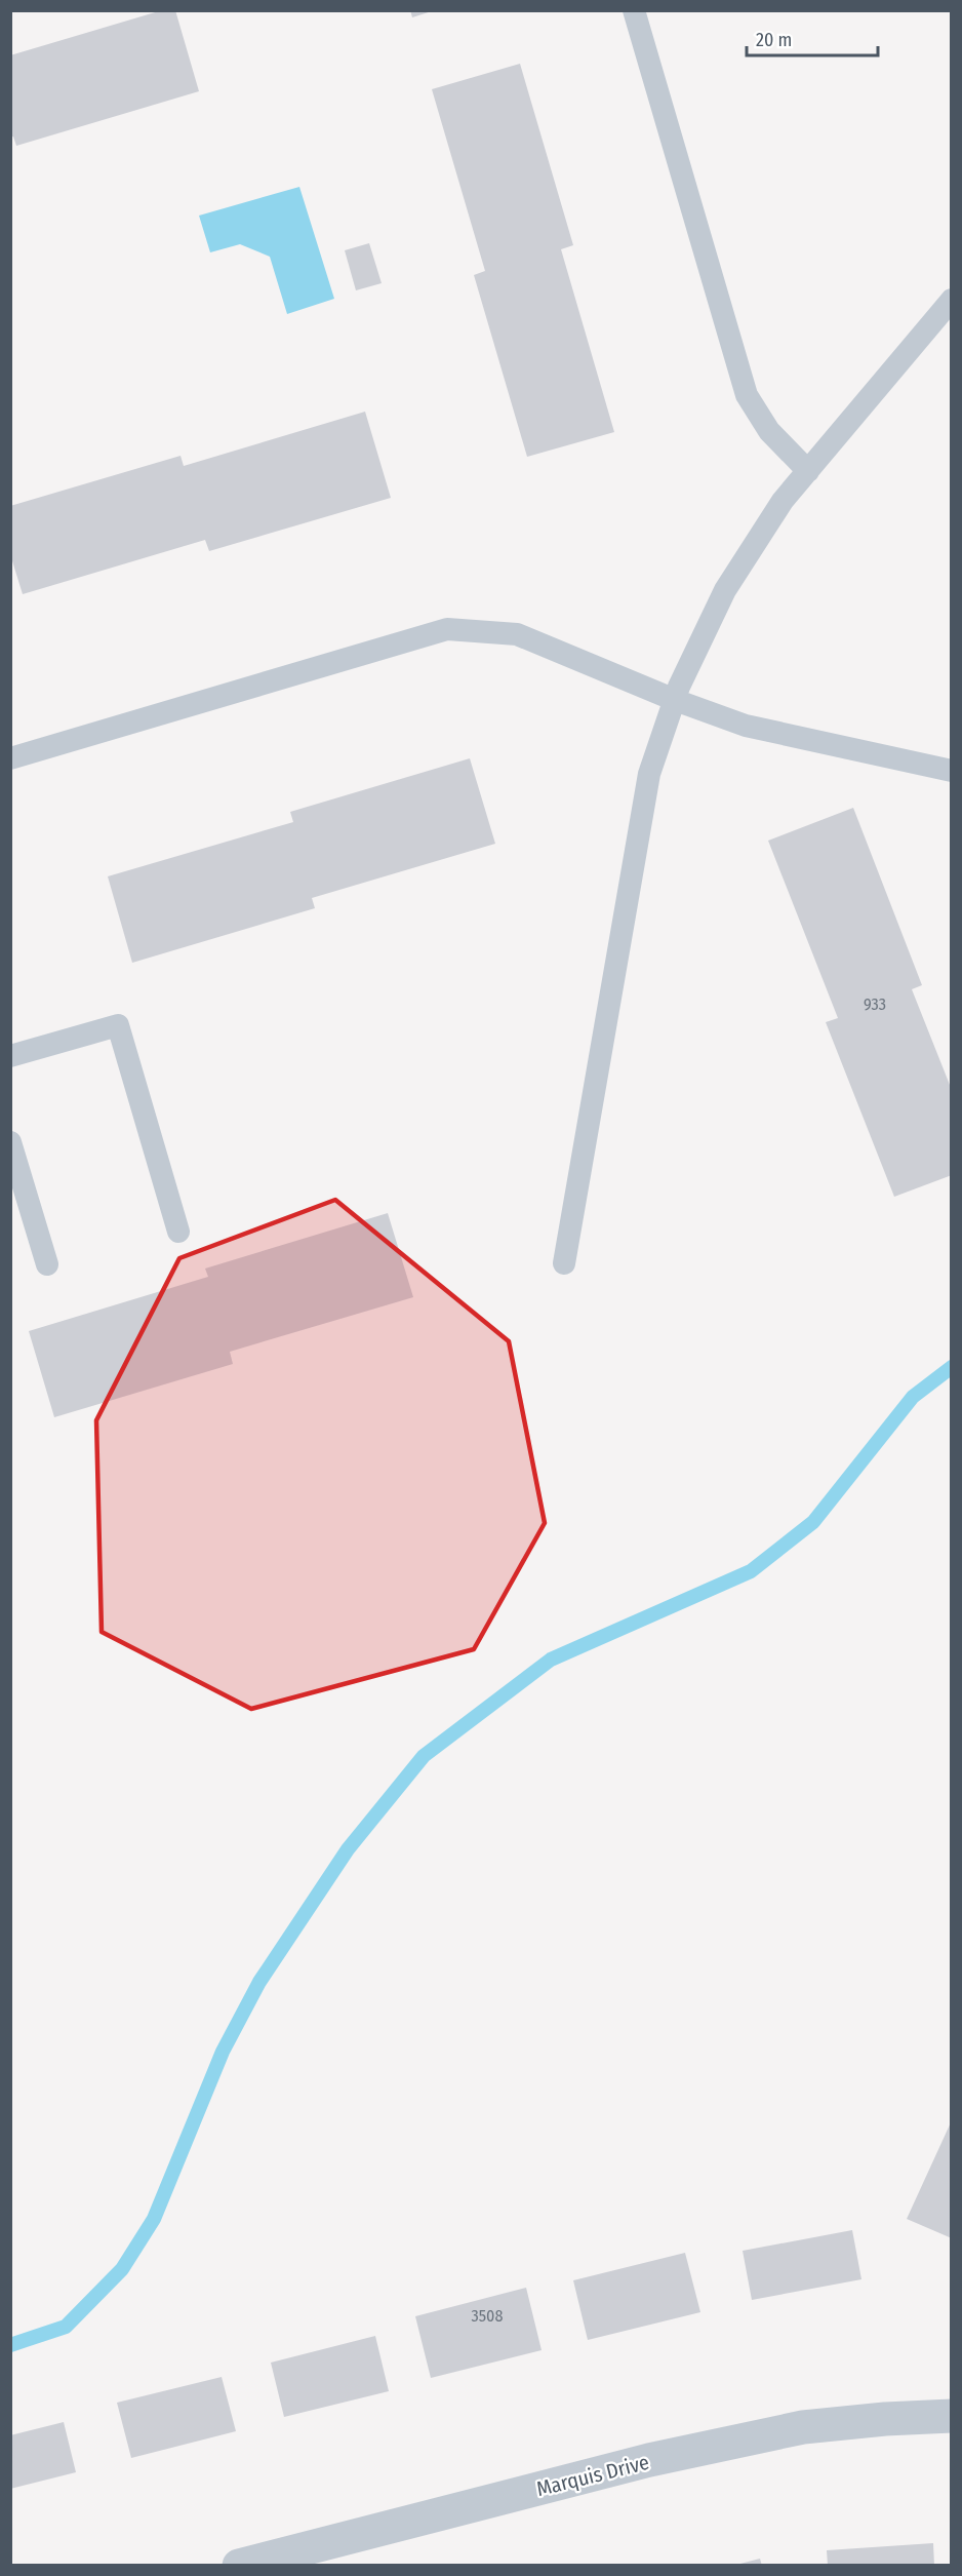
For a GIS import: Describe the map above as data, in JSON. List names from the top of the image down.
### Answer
{
  "streets": {
    "street": ["Marquis Drive"]
  },
  "house_numbers": ["933", "3508"],
  "scale_bar": "20 m"
}
